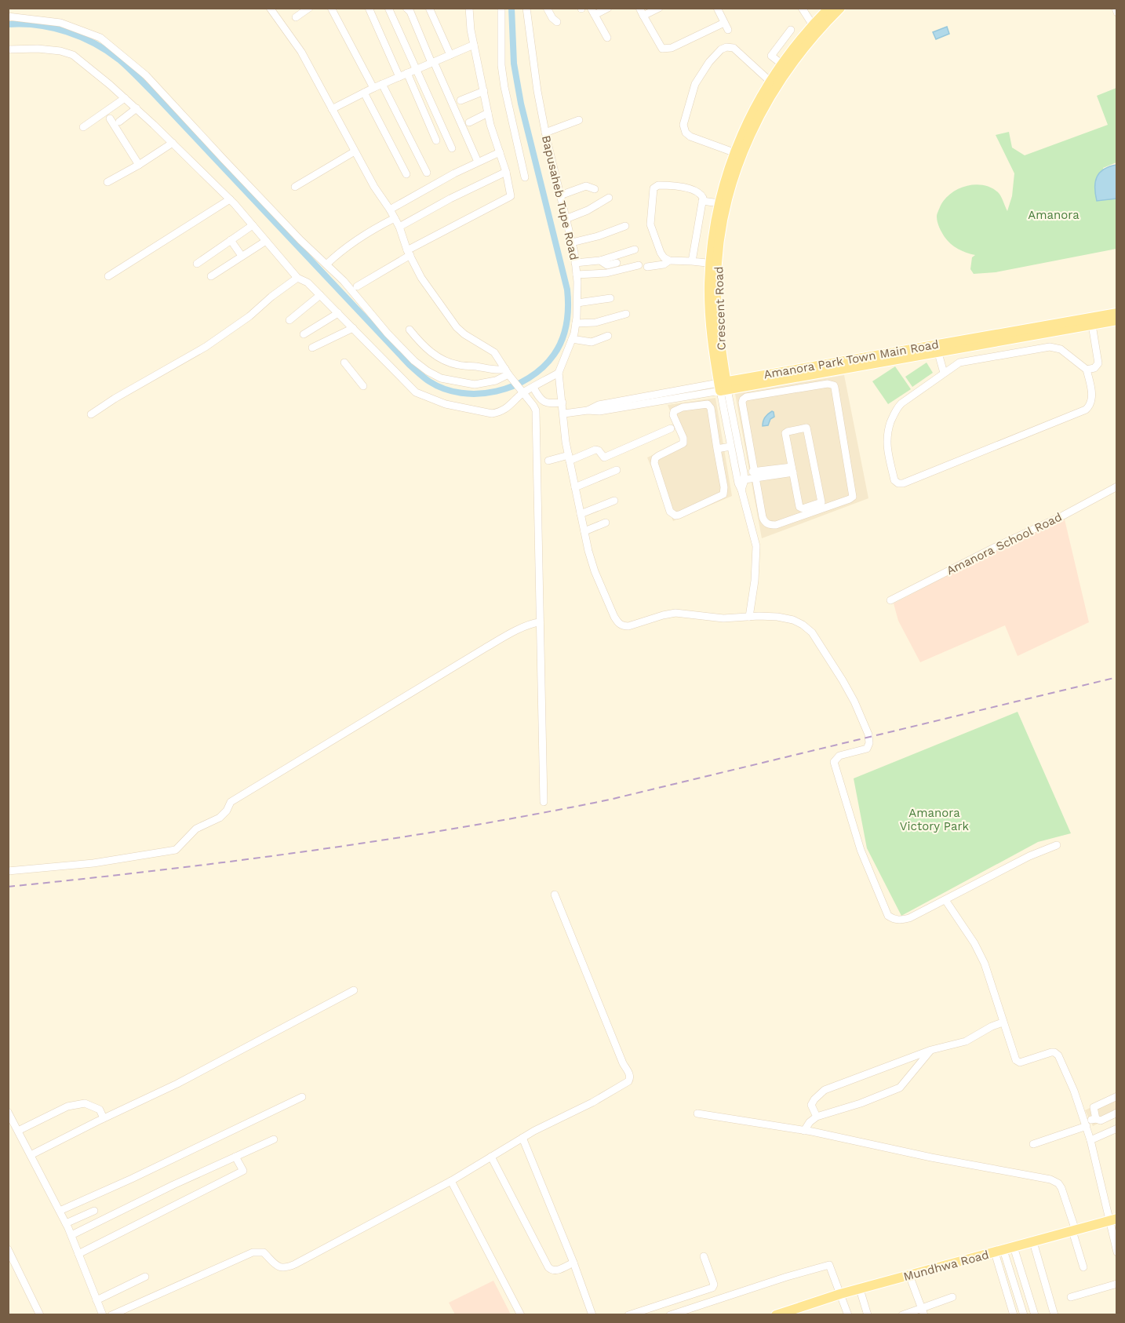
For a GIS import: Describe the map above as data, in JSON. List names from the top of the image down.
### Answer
{
  "streets": {
    "main road": ["Crescent Road", "Amanora Park Town Main Road", "Mundhwa Road"],
    "street": ["Bapusaheb Tupe Road", "Amanora School Road"]
  },
  "crossings": [
    ["Bapusaheb Tupe Road", "Amanora Park Town Main Road"],
    ["Crescent Road", "Amanora Park Town Main Road"]
  ],
  "parks": ["Amanora", "Amanora Victory Park"]
}
